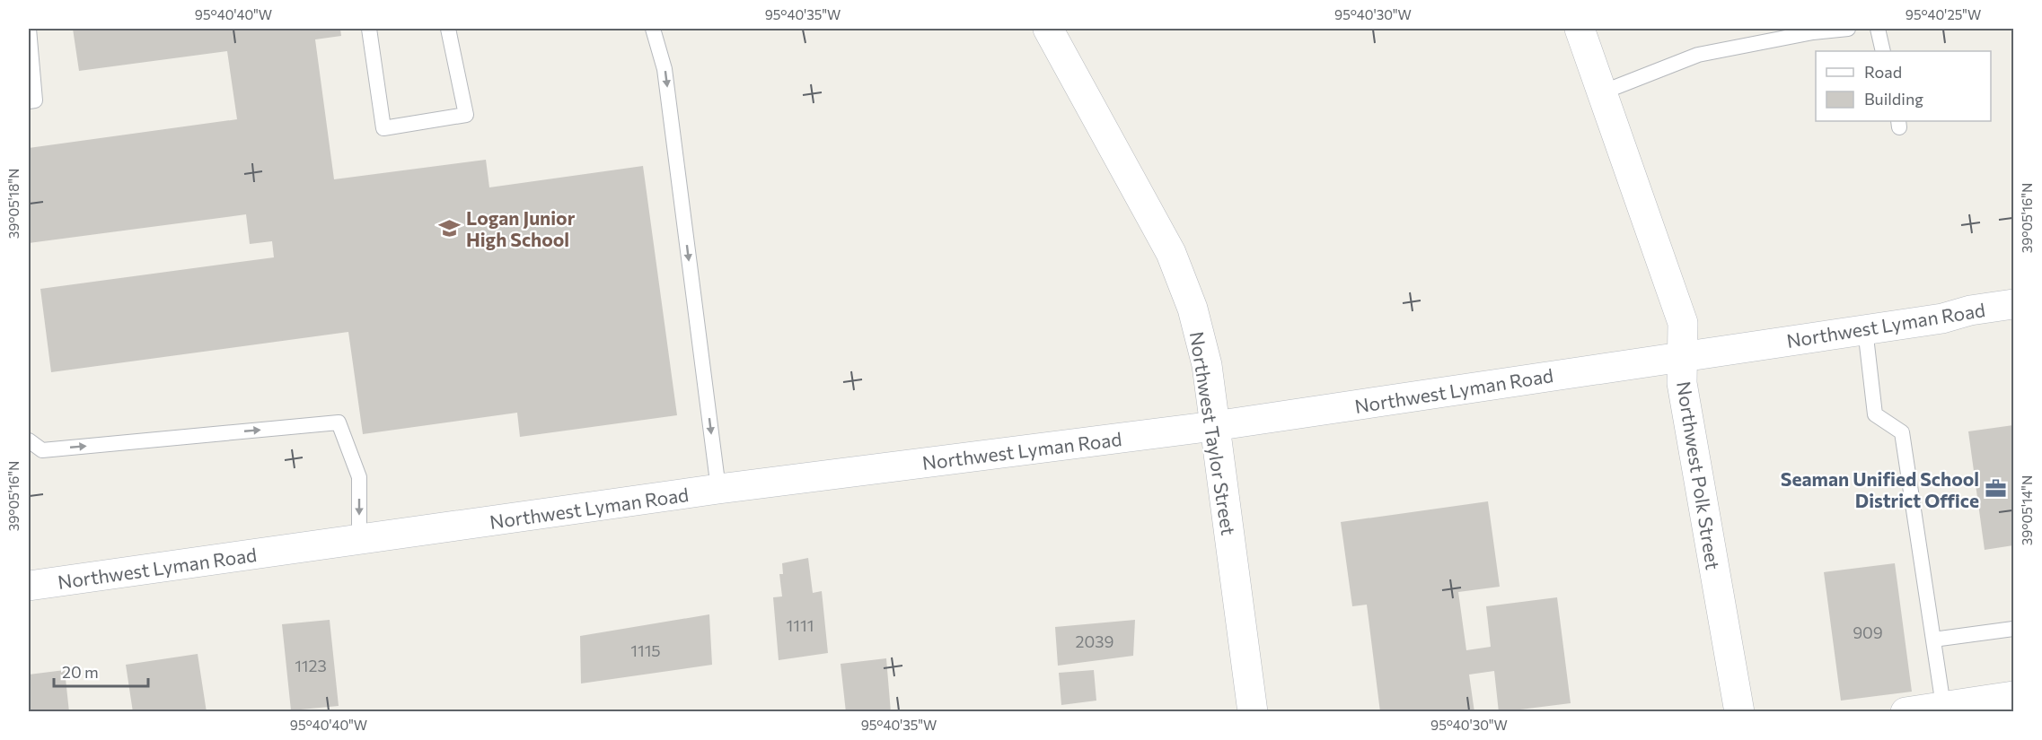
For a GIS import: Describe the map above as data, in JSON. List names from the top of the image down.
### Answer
{
  "streets": {
    "street": ["Northwest Lyman Road", "Northwest Taylor Street", "Northwest Polk Street"]
  },
  "crossings": [
    ["Northwest Lyman Road", "Northwest Taylor Street"],
    ["Northwest Lyman Road", "Northwest Polk Street"]
  ],
  "places": {
    "school or university": ["Logan Junior High School"],
    "office": ["Seaman Unified School District Office"]
  },
  "house_numbers": [
    "1111",
    "909",
    "2039",
    "1115",
    "1123"
  ],
  "legend": ["Road", "Building"],
  "scale_bar": "20 m",
  "coordinates": [
    "95°40'40\"W",
    "95°40'35\"W",
    "95°40'30\"W",
    "95°40'25\"W",
    "39°05'18\"N",
    "39°05'16\"N",
    "39°05'14\"N"
  ]
}
